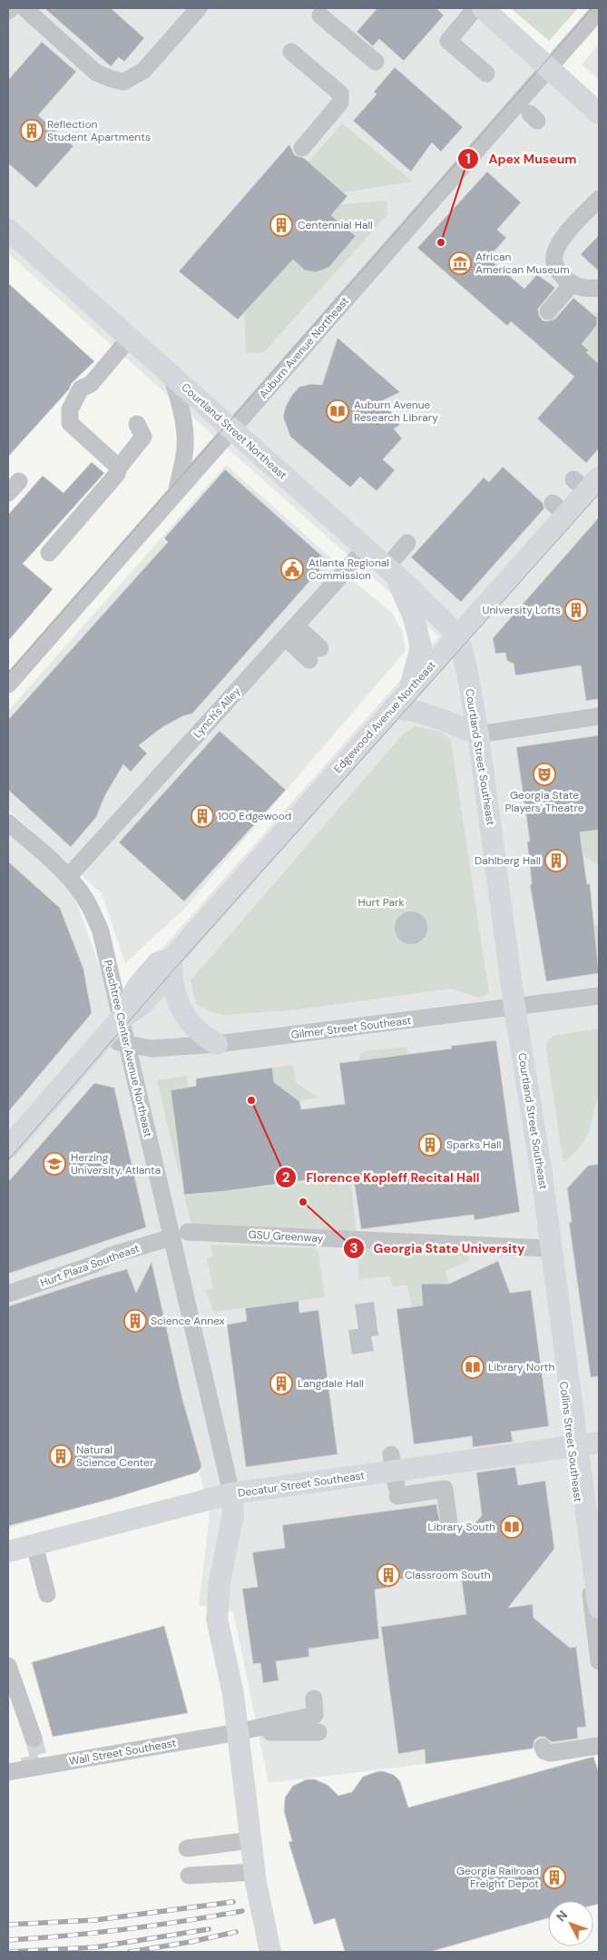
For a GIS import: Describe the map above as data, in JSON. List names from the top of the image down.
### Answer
{
  "streets": {
    "main road": [
      "Courtland Street Northeast",
      "Edgewood Avenue Northeast",
      "Courtland Street Southeast",
      "Decatur Street Southeast"
    ],
    "street": [
      "Auburn Avenue Northeast",
      "Lynch's Alley",
      "Gilmer Street Southeast",
      "Peachtree Center Avenue Northeast",
      "GSU Greenway",
      "Hurt Plaza Southeast",
      "Collins Street Southeast",
      "Wall Street Southeast"
    ]
  },
  "crossings": [
    ["Auburn Avenue Northeast", "Courtland Street Northeast"],
    ["Courtland Street Northeast", "Lynch's Alley"],
    ["Courtland Street Northeast", "Edgewood Avenue Northeast"],
    ["Courtland Street Northeast", "Courtland Street Southeast"],
    ["Lynch's Alley", "Peachtree Center Avenue Northeast"],
    ["Edgewood Avenue Northeast", "Courtland Street Southeast"],
    ["Edgewood Avenue Northeast", "Gilmer Street Southeast"],
    ["Edgewood Avenue Northeast", "Peachtree Center Avenue Northeast"],
    ["Courtland Street Southeast", "Gilmer Street Southeast"],
    ["Gilmer Street Southeast", "Peachtree Center Avenue Northeast"],
    ["Peachtree Center Avenue Northeast", "GSU Greenway"],
    ["Peachtree Center Avenue Northeast", "Hurt Plaza Southeast"],
    ["Peachtree Center Avenue Northeast", "Decatur Street Southeast"],
    ["GSU Greenway", "Hurt Plaza Southeast"],
    ["GSU Greenway", "Collins Street Southeast"],
    ["Collins Street Southeast", "Decatur Street Southeast"]
  ],
  "parks": ["Hurt Park"],
  "places": {
    "building": [
      "Reflection Student Apartments",
      "Centennial Hall",
      "University Lofts",
      "100 Edgewood",
      "Dahlberg Hall",
      "Sparks Hall",
      "Science Annex",
      "Langdale Hall",
      "Natural Science Center",
      "Classroom South",
      "Georgia Railroad Freight Depot"
    ],
    "other": ["Apex Museum", "Florence Kopleff Recital Hall", "Georgia State University"],
    "museum": ["African American Museum"],
    "library": ["Auburn Avenue Research Library", "Library North", "Library South"],
    "public building": ["Atlanta Regional Commission"],
    "theatre": ["Georgia State Players' Theatre"],
    "school or university": ["Herzing University, Atlanta"]
  },
  "north": "top left"
}
